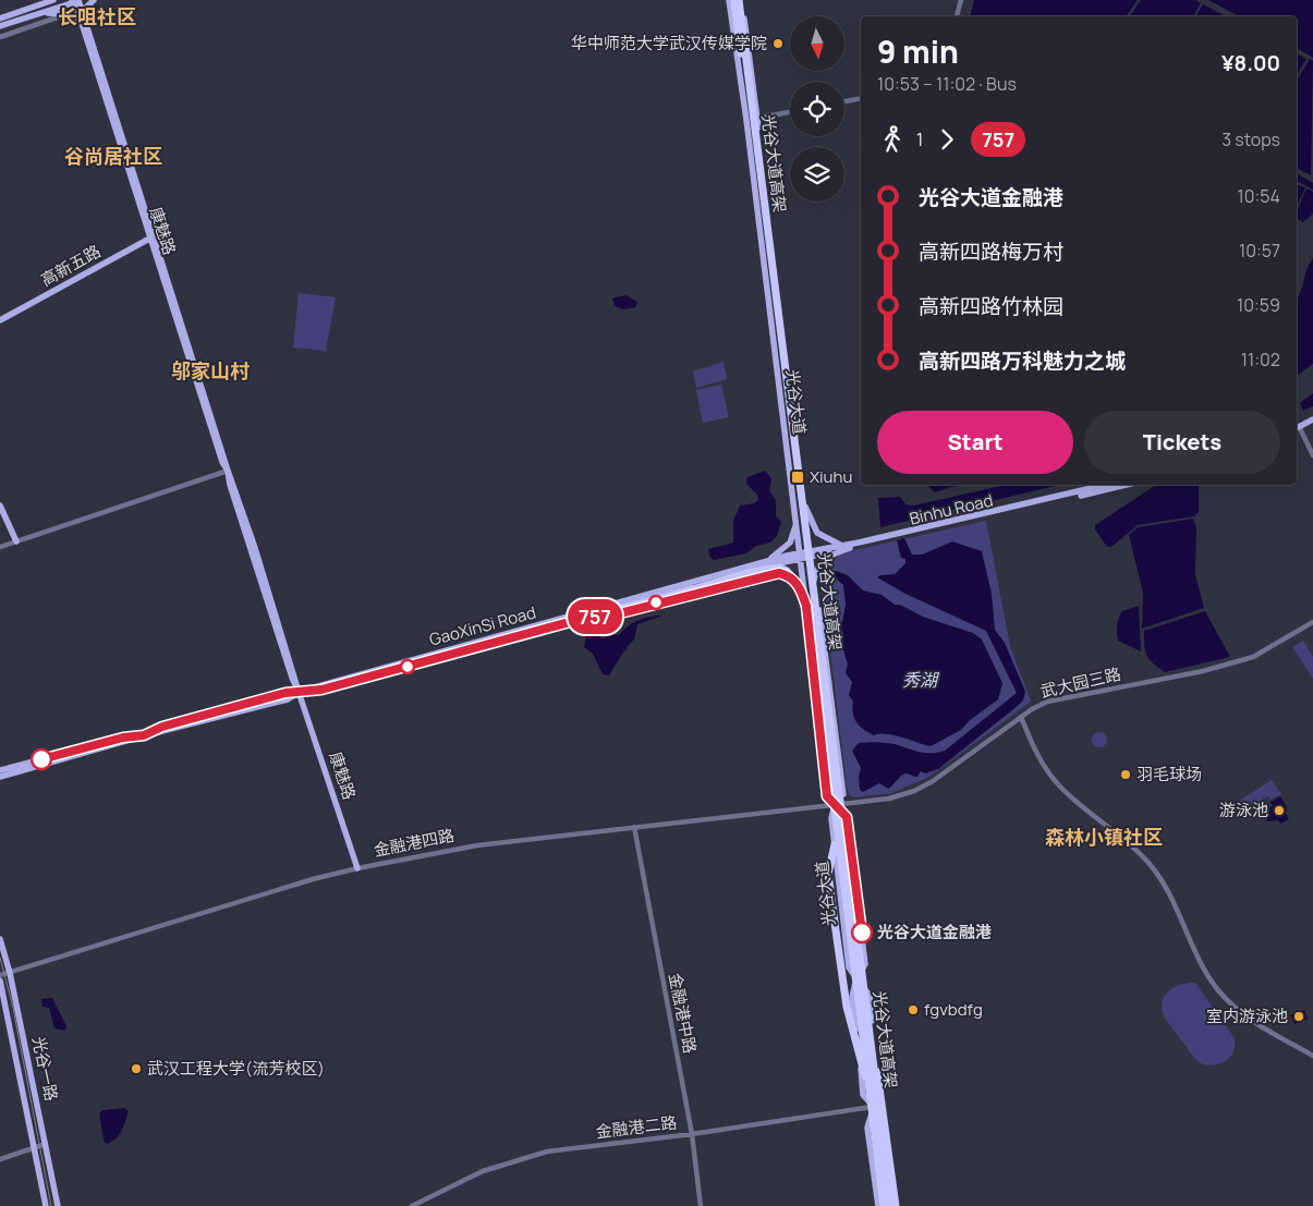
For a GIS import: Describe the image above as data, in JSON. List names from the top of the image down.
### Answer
{
  "streets": {
    "highway": ["光谷大道高架"],
    "main road": [
      "康魅路",
      "高新五路",
      "光谷大道",
      "Binhu Road",
      "GaoXinSi Road",
      "光谷一路"
    ],
    "street": [
      "武大园三路",
      "金融港四路",
      "金融港中路",
      "金融港二路"
    ]
  },
  "crossings": [
    ["光谷大道高架", "光谷大道"],
    ["康魅路", "高新五路"],
    ["康魅路", "GaoXinSi Road"],
    ["康魅路", "金融港四路"],
    ["光谷大道", "Binhu Road"],
    ["光谷大道", "GaoXinSi Road"],
    ["光谷大道", "武大园三路"],
    ["光谷大道", "金融港四路"],
    ["光谷大道", "金融港二路"],
    ["Binhu Road", "GaoXinSi Road"],
    ["武大园三路", "金融港四路"],
    ["金融港四路", "金融港中路"],
    ["金融港四路", "光谷一路"],
    ["金融港中路", "金融港二路"]
  ],
  "districts": [
    "长咀社区",
    "谷尚居社区",
    "邬家山村",
    "森林小镇社区"
  ],
  "water": ["秀湖"],
  "places": {
    "other": [
      "华中师范大学武汉传媒学院",
      "羽毛球场",
      "游泳池",
      "光谷大道金融港",
      "fgvbdfg",
      "室内游泳池",
      "武汉工程大学(流芳校区)"
    ],
    "transit": ["Xiuhu"]
  },
  "lines": ["bus line 757"],
  "north": "bottom",
  "page": {
    "on_map": "757",
    "heading": ["9 min", "10:53 – 11:02 · Bus", "¥8.00"],
    "legs": ["1", "757", "3 stops"],
    "list": [
      {
        "name": "光谷大道金融港",
        "value": "10:54"
      },
      {
        "name": "高新四路梅万村",
        "value": "10:57"
      },
      {
        "name": "高新四路竹林园",
        "value": "10:59"
      },
      {
        "name": "高新四路万科魅力之城",
        "value": "11:02"
      }
    ],
    "buttons": ["Start", "Tickets"]
  }
}
